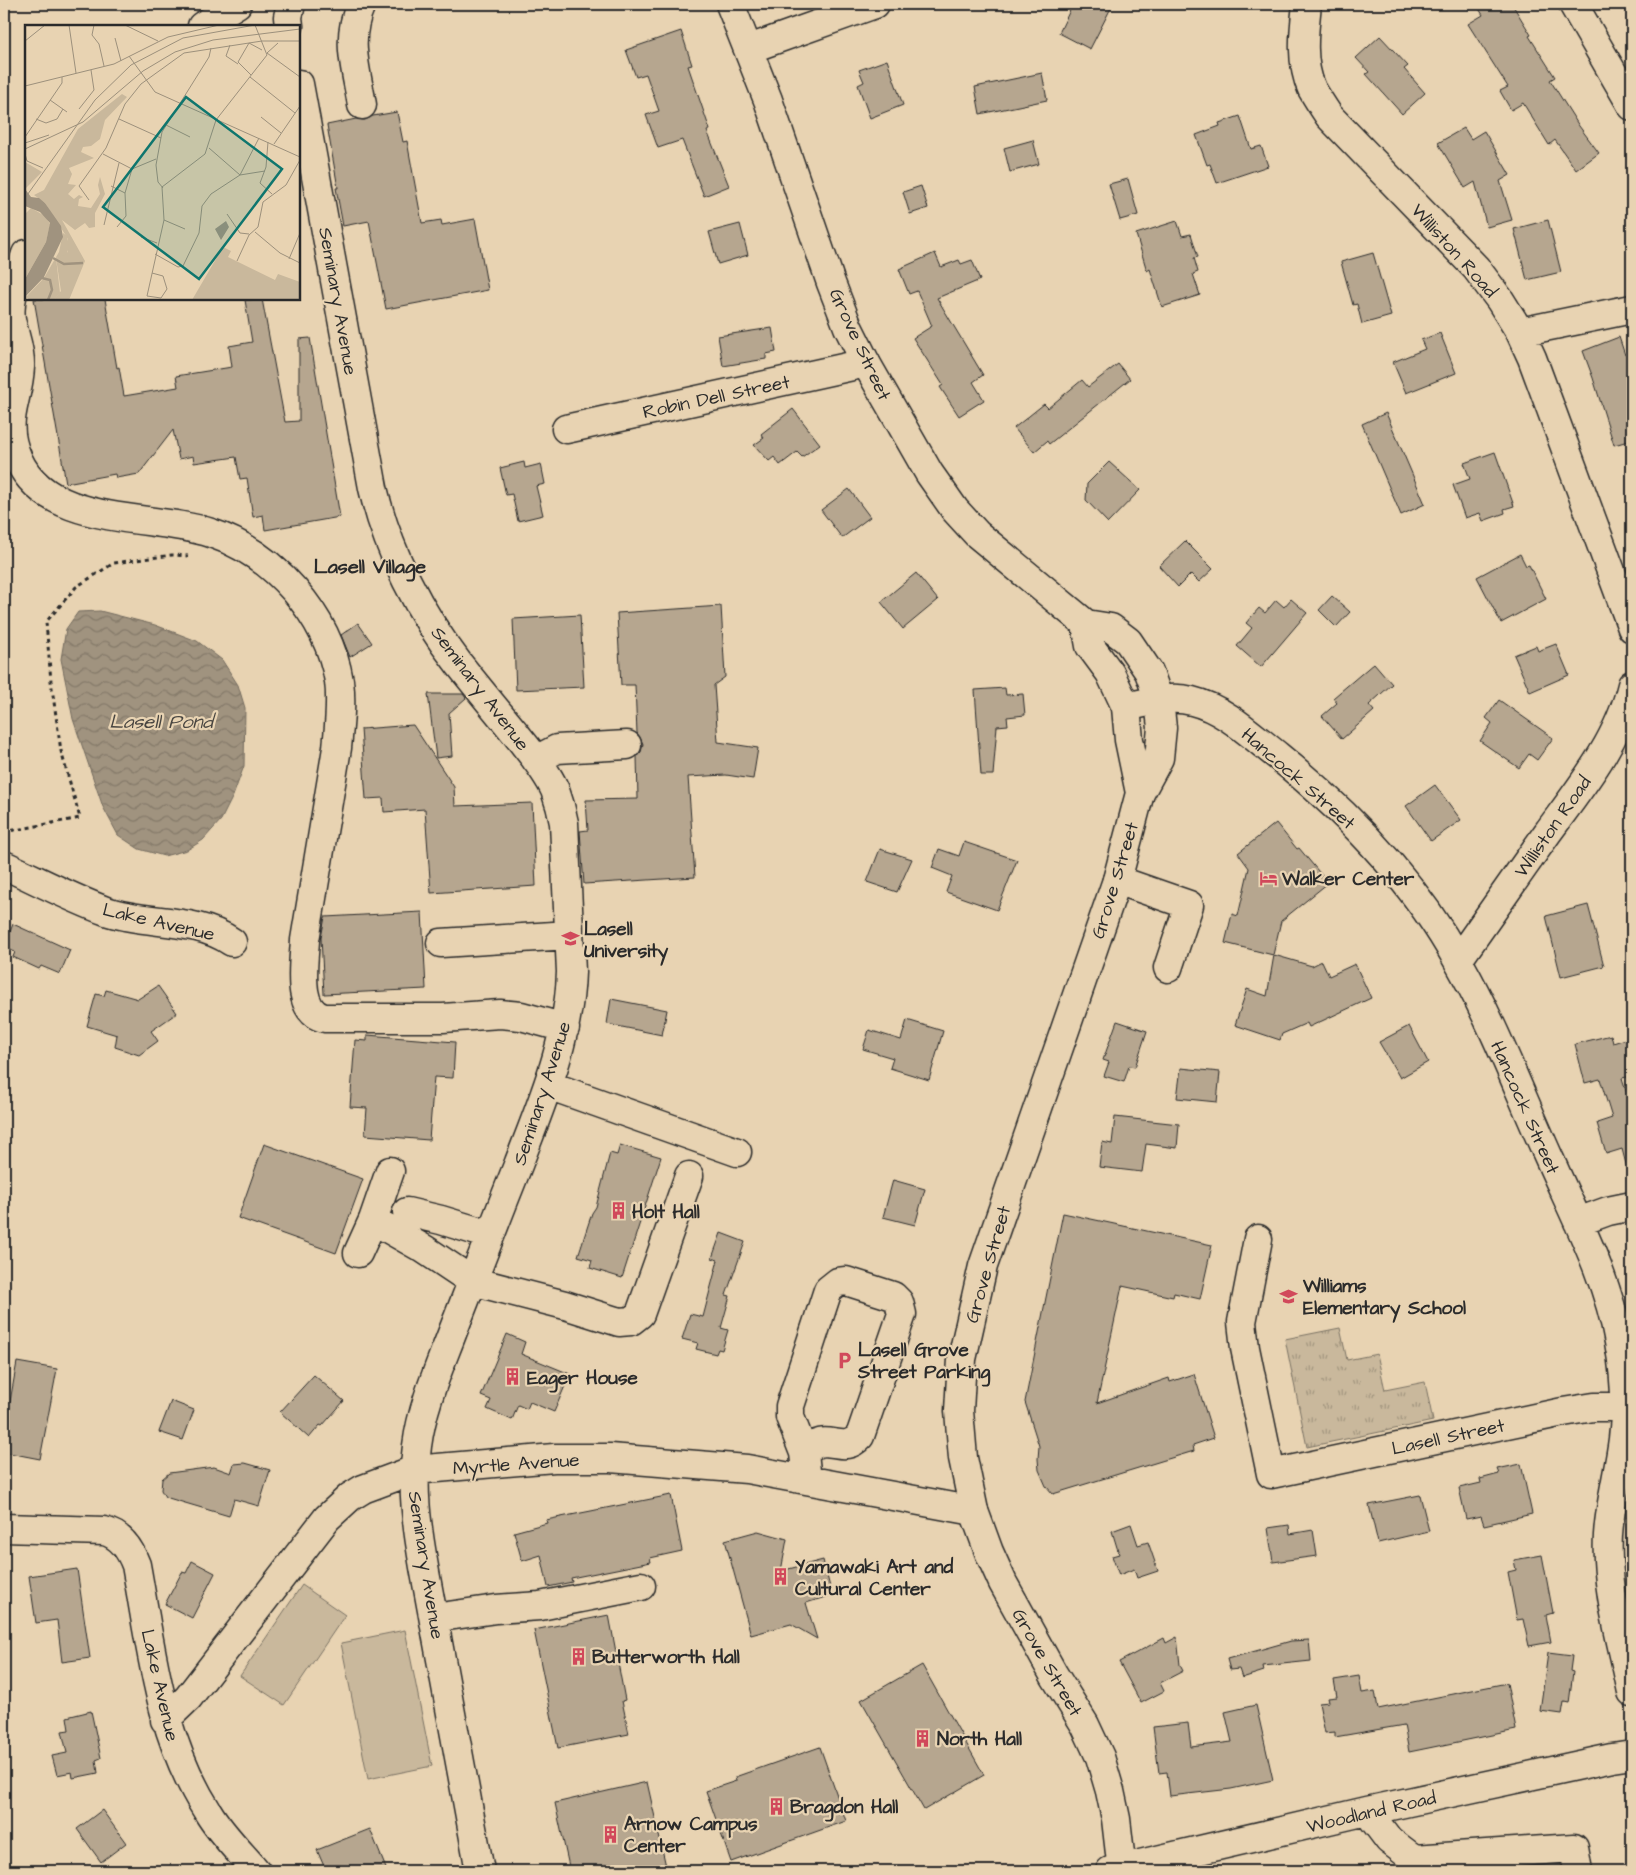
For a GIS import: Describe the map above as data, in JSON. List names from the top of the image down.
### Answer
{
  "streets": {
    "street": [
      "Williston Road",
      "Seminary Avenue",
      "Grove Street",
      "Robin Dell Street",
      "Hancock Street",
      "Lake Avenue",
      "Lasell Street",
      "Myrtle Avenue",
      "Woodland Road"
    ]
  },
  "crossings": [
    ["Williston Road", "Hancock Street"],
    ["Seminary Avenue", "Myrtle Avenue"],
    ["Grove Street", "Robin Dell Street"],
    ["Grove Street", "Hancock Street"],
    ["Grove Street", "Myrtle Avenue"],
    ["Grove Street", "Woodland Road"],
    ["Hancock Street", "Lasell Street"],
    ["Lake Avenue", "Myrtle Avenue"]
  ],
  "districts": ["Lasell Village"],
  "water": ["Lasell Pond"],
  "places": {
    "hotel": ["Walker Center"],
    "school or university": ["Lasell University", "Williams Elementary School"],
    "building": [
      "Holt Hall",
      "Eager House",
      "Yamawaki Art and Cultural Center",
      "Butterworth Hall",
      "North Hall",
      "Bragdon Hall",
      "Arnow Campus Center"
    ],
    "parking": ["Lasell Grove Street Parking"]
  }
}
